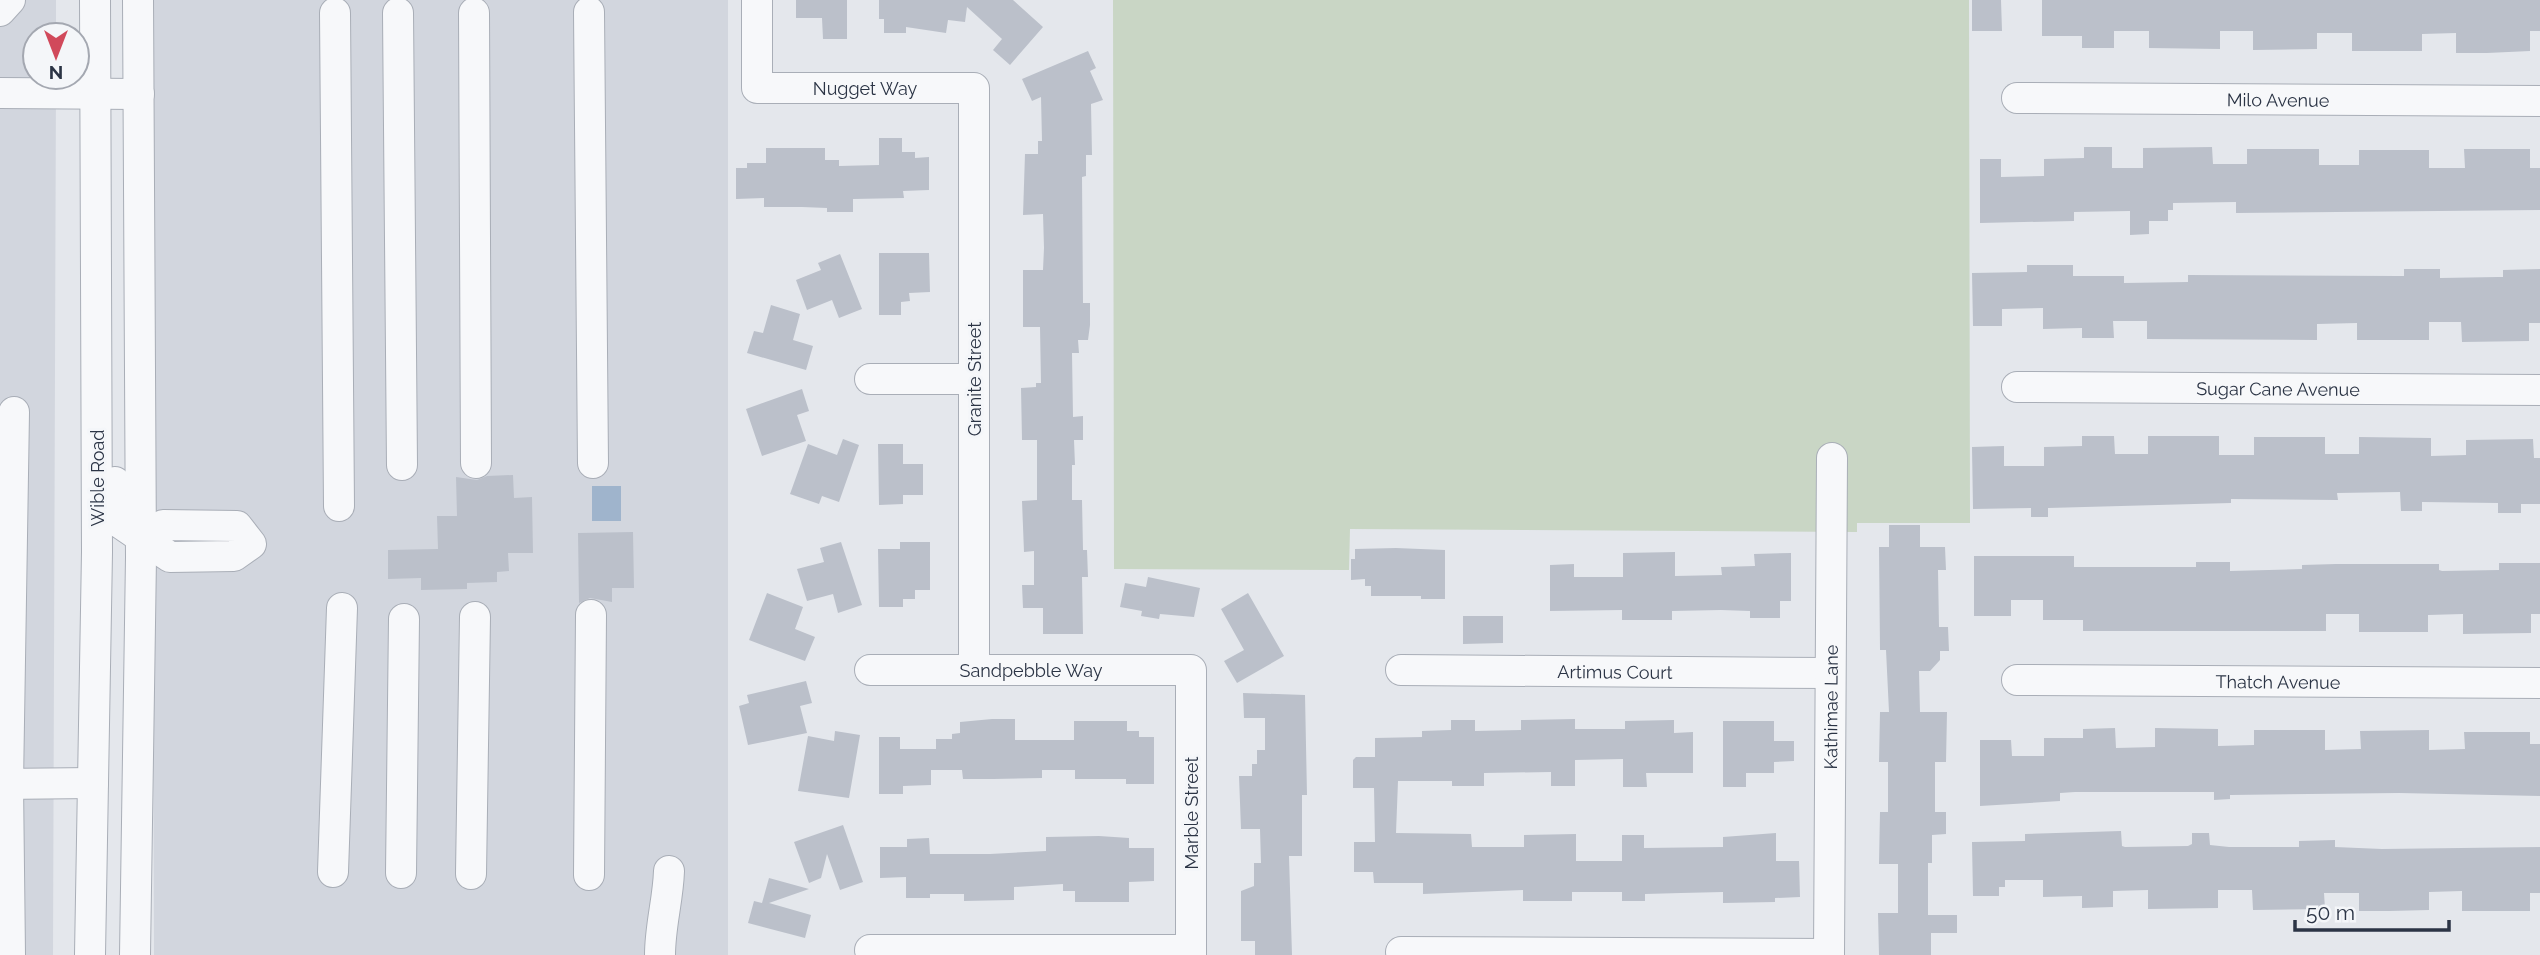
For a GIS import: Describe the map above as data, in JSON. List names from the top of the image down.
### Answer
{
  "streets": {
    "street": [
      "Nugget Way",
      "Milo Avenue",
      "Granite Street",
      "Sugar Cane Avenue",
      "Wible Road",
      "Sandpebble Way",
      "Artimus Court",
      "Thatch Avenue",
      "Kathimae Lane",
      "Marble Street"
    ]
  },
  "crossings": [
    ["Nugget Way", "Granite Street"],
    ["Granite Street", "Sandpebble Way"],
    ["Sandpebble Way", "Marble Street"],
    ["Artimus Court", "Kathimae Lane"]
  ],
  "scale_bar": "50 m",
  "north": "bottom"
}
